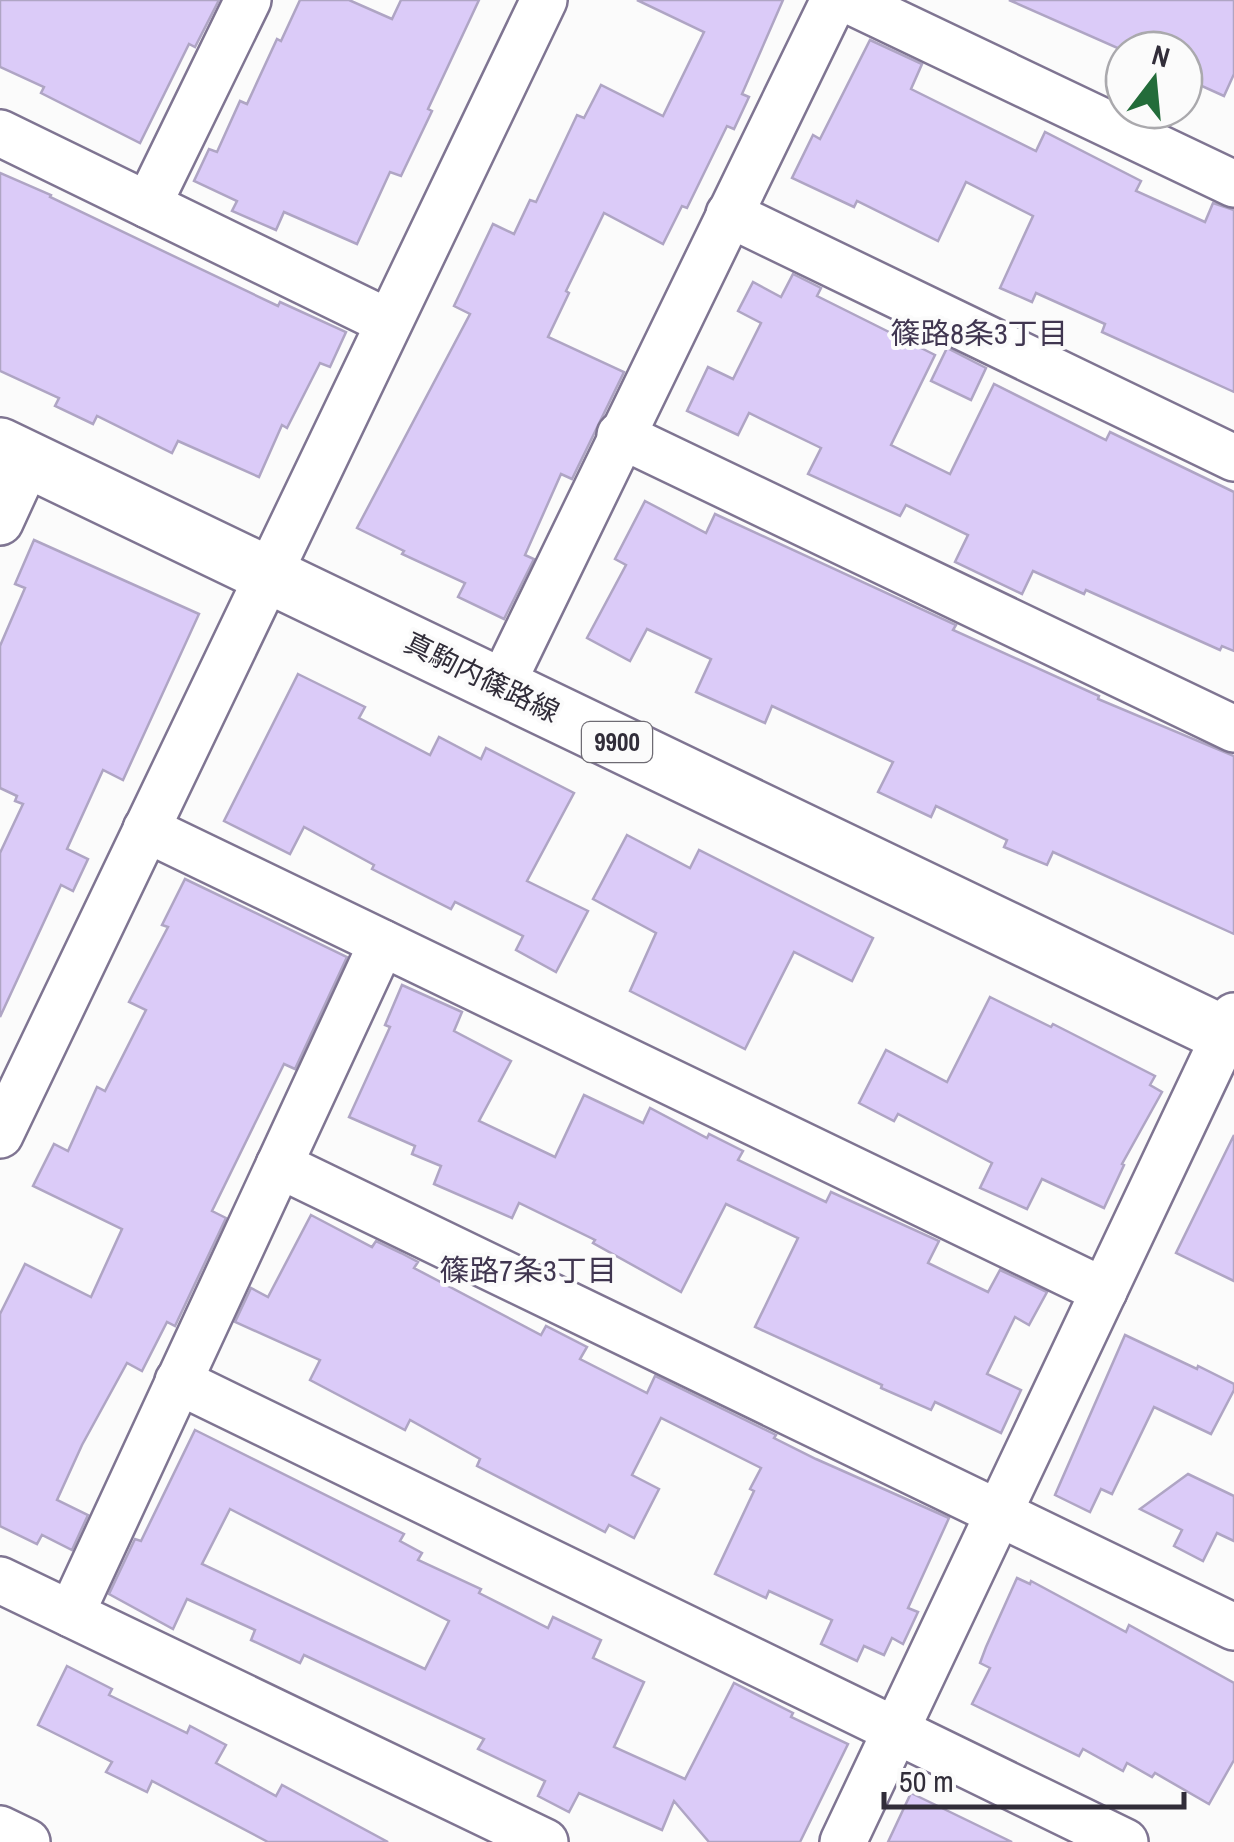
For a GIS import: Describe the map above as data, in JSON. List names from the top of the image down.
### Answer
{
  "streets": {
    "main road": ["真駒内篠路線", "9900"]
  },
  "districts": ["篠路8条3丁目", "篠路7条3丁目"],
  "scale_bar": "50 m",
  "north": "top"
}
